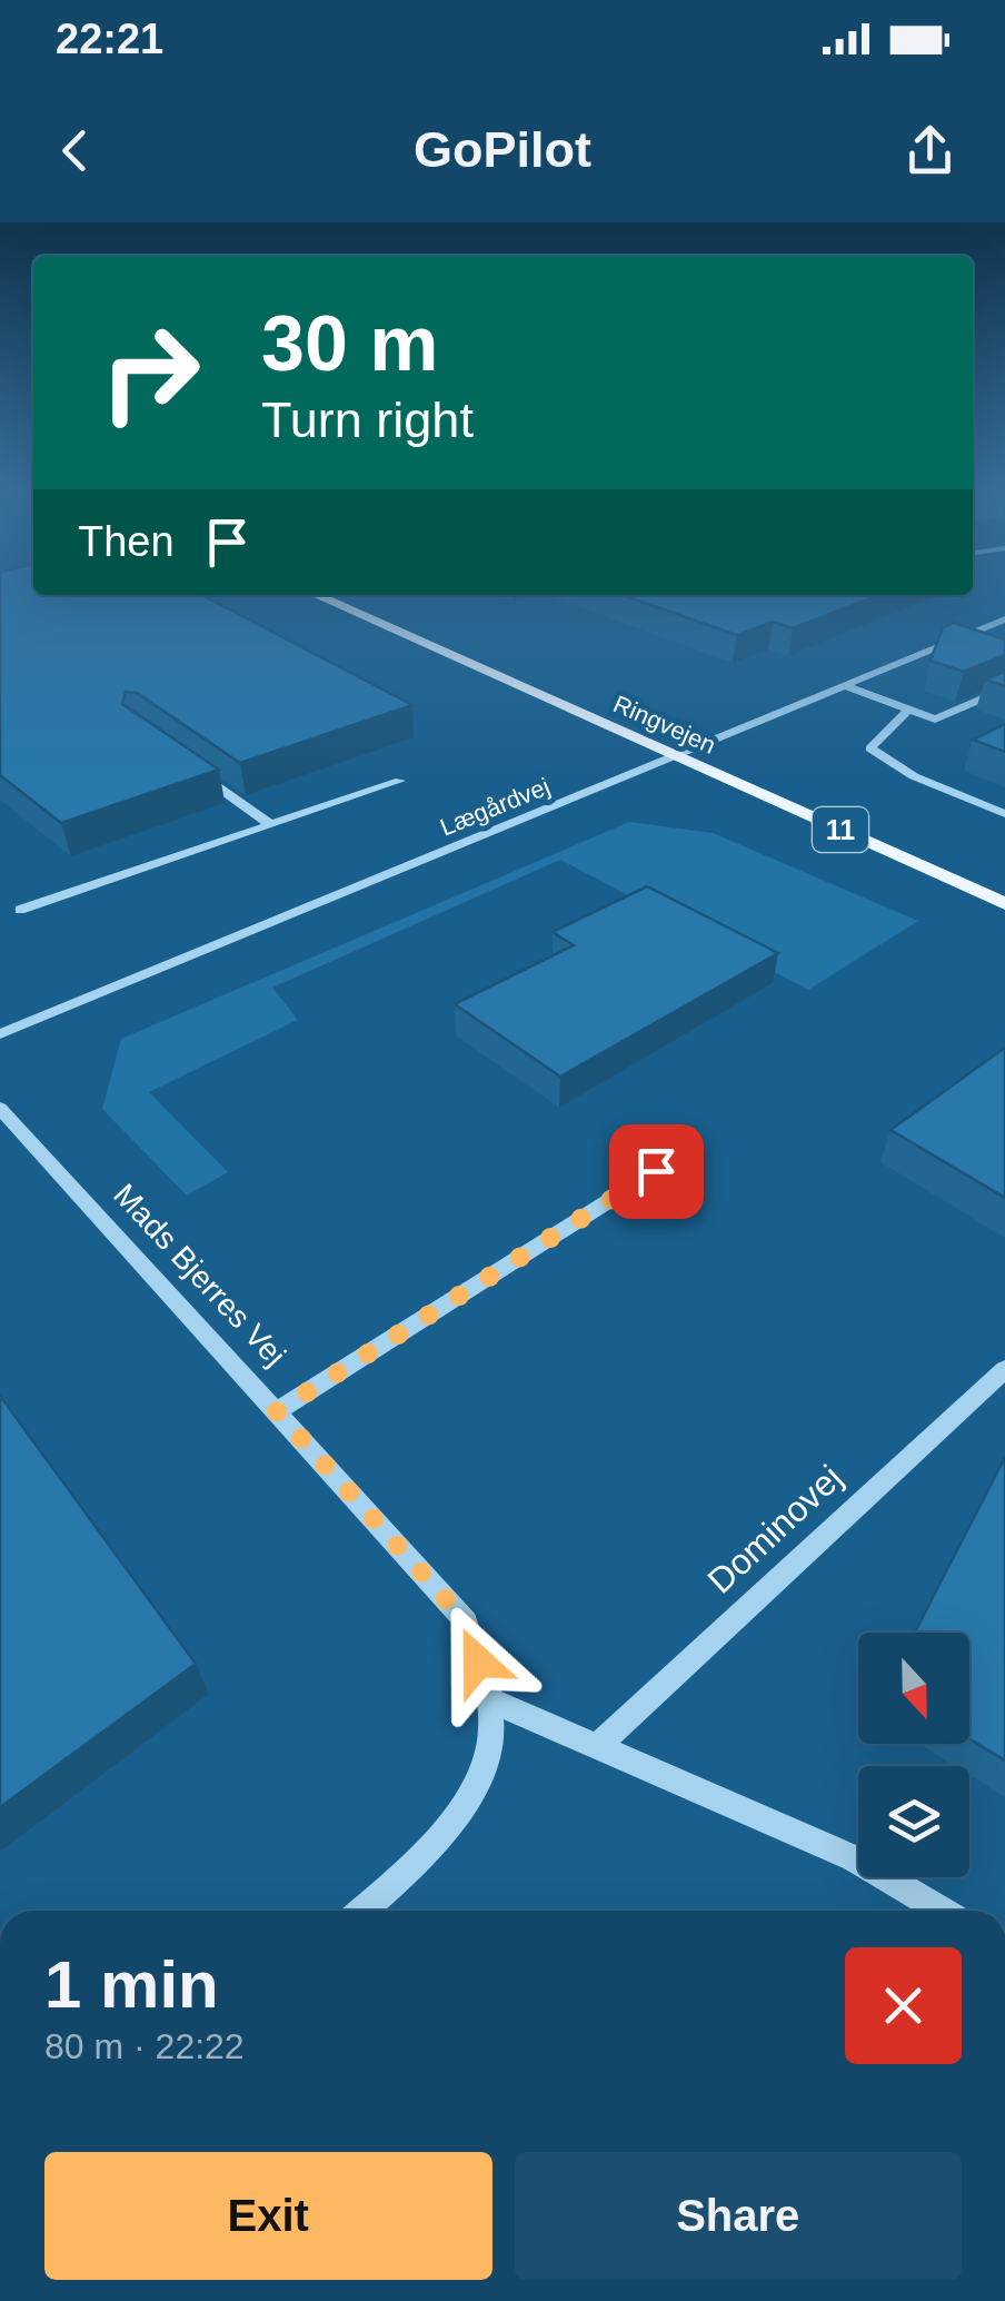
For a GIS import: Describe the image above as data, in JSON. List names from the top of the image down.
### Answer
{
  "streets": {
    "main road": ["Ringvejen", "11"],
    "street": ["Lægårdvej", "Mads Bjerres Vej", "Dominovej"]
  },
  "crossings": [
    ["Ringvejen", "Lægårdvej"]
  ],
  "north": "bottom",
  "page": {
    "status": "22:21",
    "header": "GoPilot",
    "turn": ["30 m", "Turn right"],
    "then": "Then",
    "heading": ["1 min", "80 m · 22:22"],
    "buttons": ["Exit", "Share"]
  }
}
